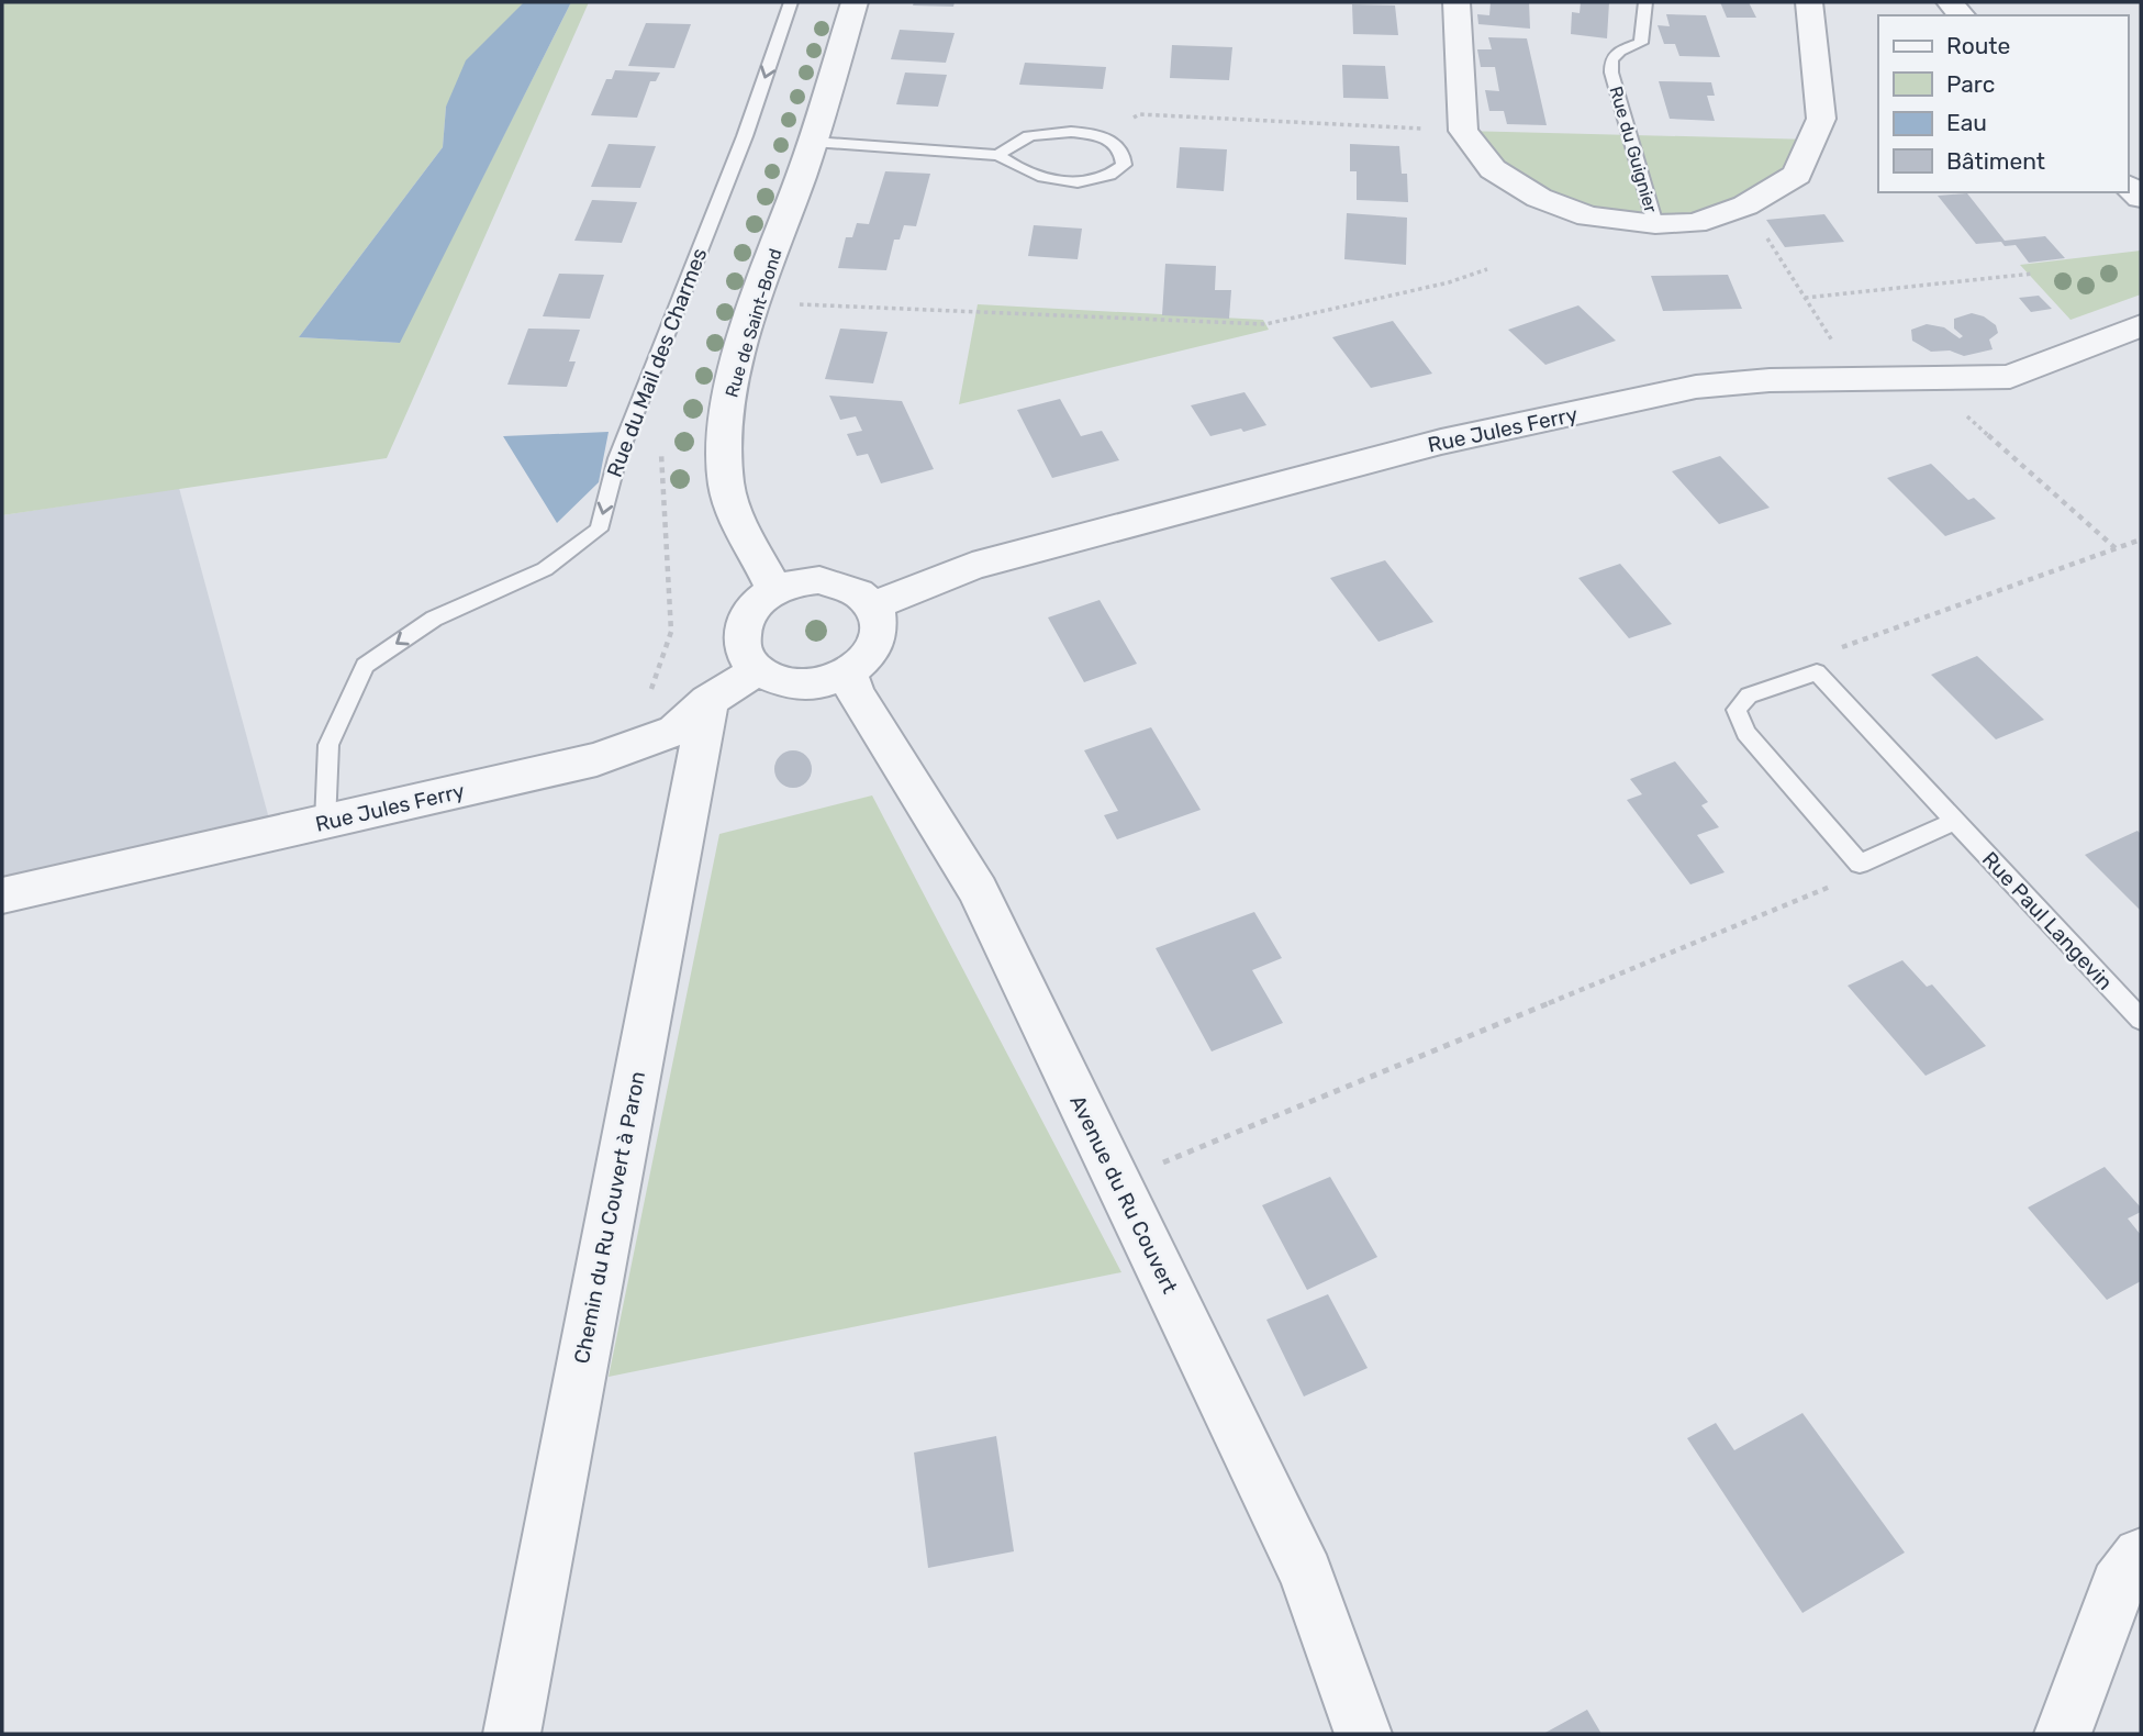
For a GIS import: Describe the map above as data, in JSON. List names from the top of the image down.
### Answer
{
  "streets": {
    "street": [
      "Rue de Saint-Bond",
      "Rue Jules Ferry",
      "Avenue du Ru Couvert",
      "Chemin du Ru Couvert à Paron"
    ],
    "lane": ["Rue du Guignier", "Rue du Mail des Charmes", "Rue Paul Langevin"]
  },
  "crossings": [
    ["Rue de Saint-Bond", "Rue Jules Ferry"],
    ["Rue de Saint-Bond", "Avenue du Ru Couvert"],
    ["Rue du Mail des Charmes", "Rue Jules Ferry"],
    ["Rue Jules Ferry", "Avenue du Ru Couvert"],
    ["Rue Jules Ferry", "Chemin du Ru Couvert à Paron"]
  ],
  "one_way": ["Rue du Mail des Charmes"],
  "legend": [
    "Route",
    "Parc",
    "Eau",
    "Bâtiment"
  ]
}
